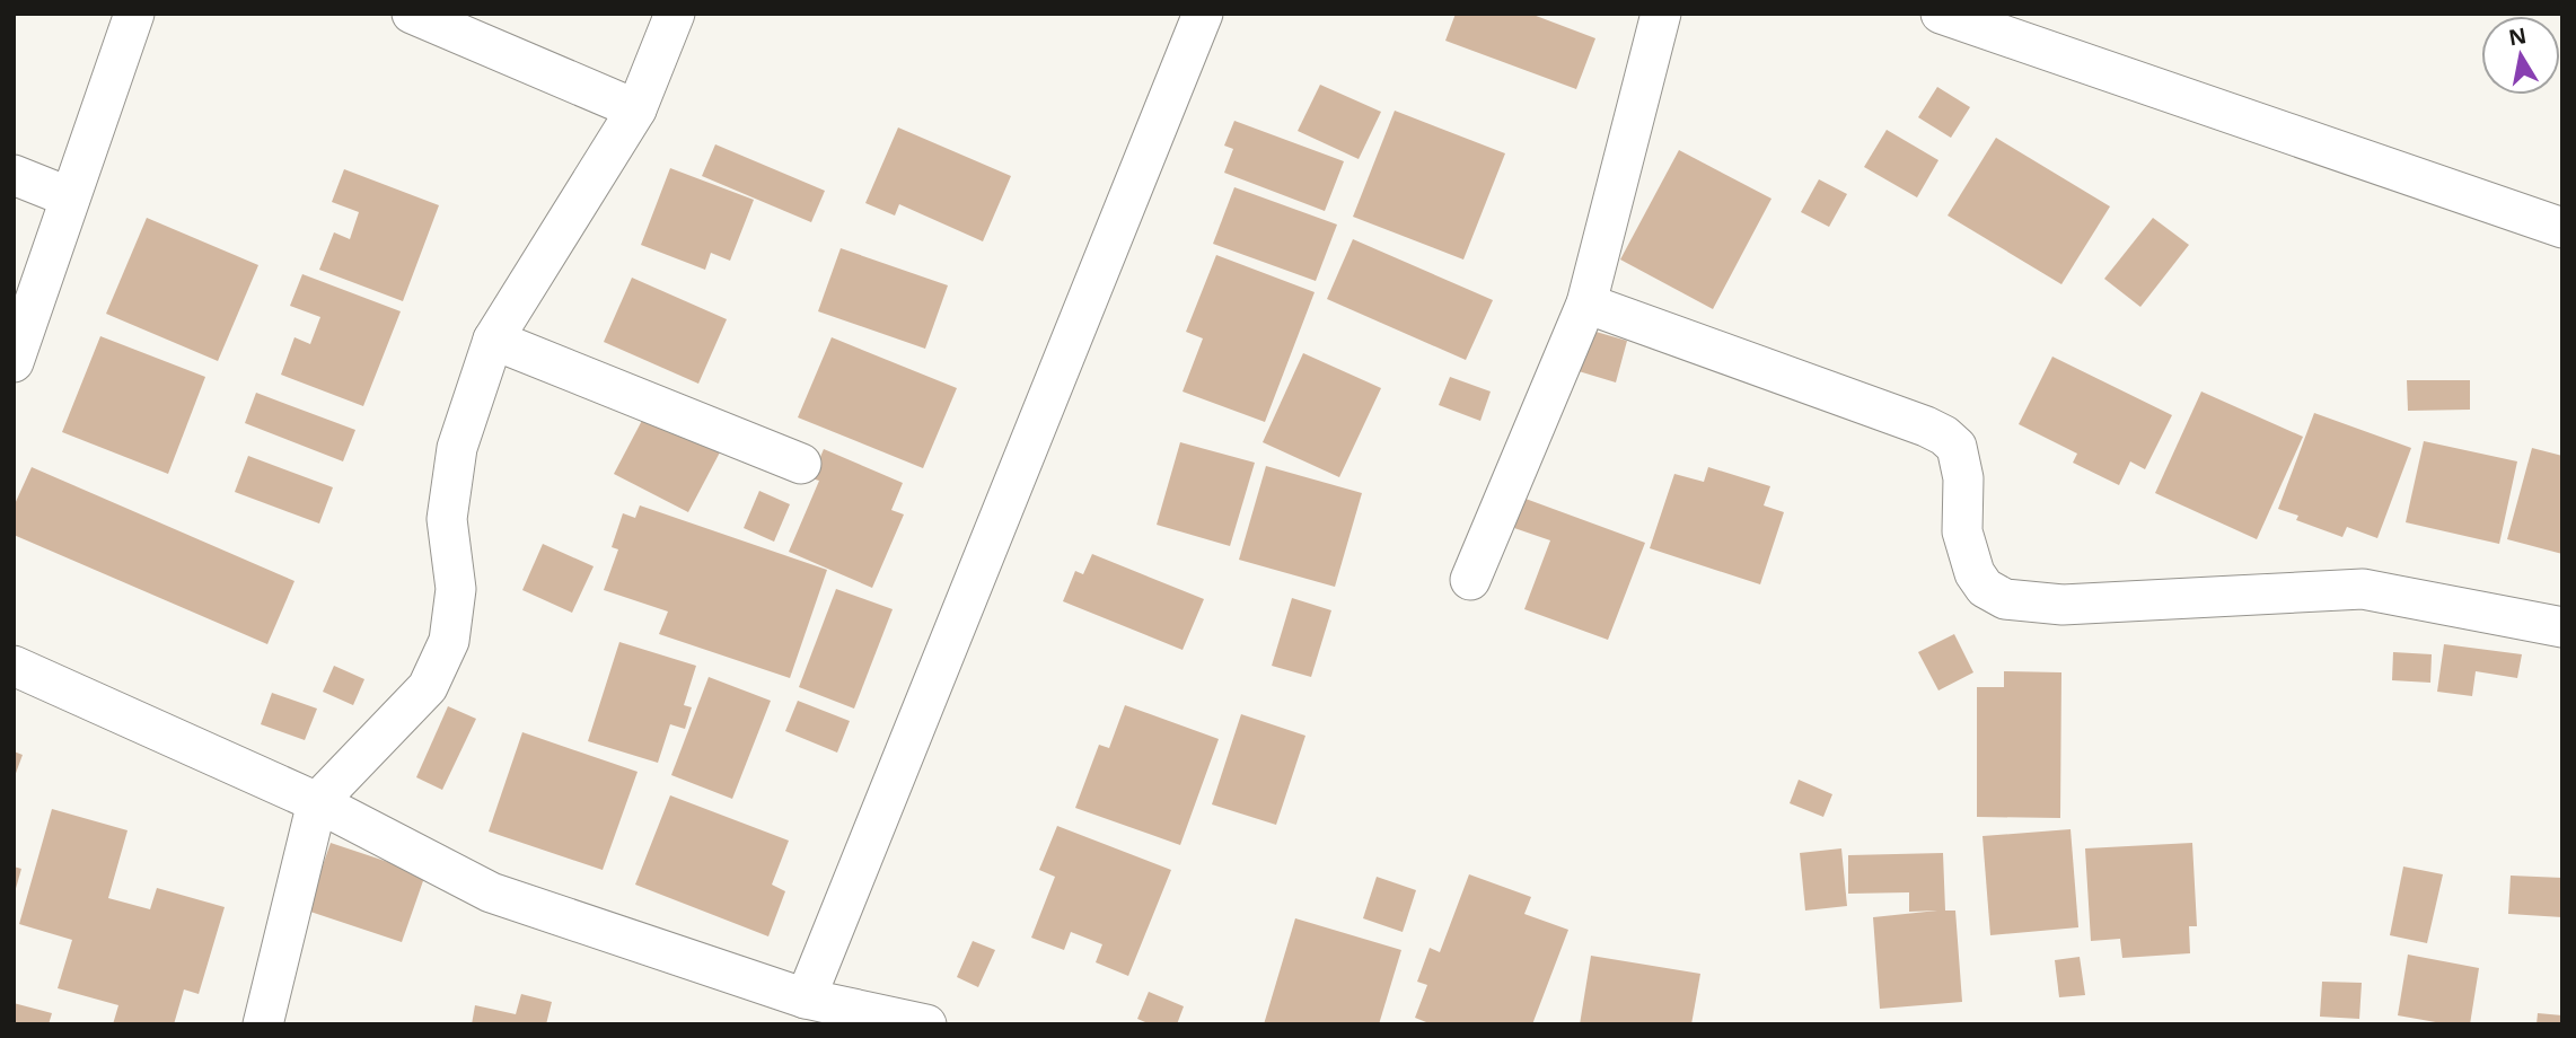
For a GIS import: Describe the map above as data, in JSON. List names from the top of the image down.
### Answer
{
  "north": "top"
}
